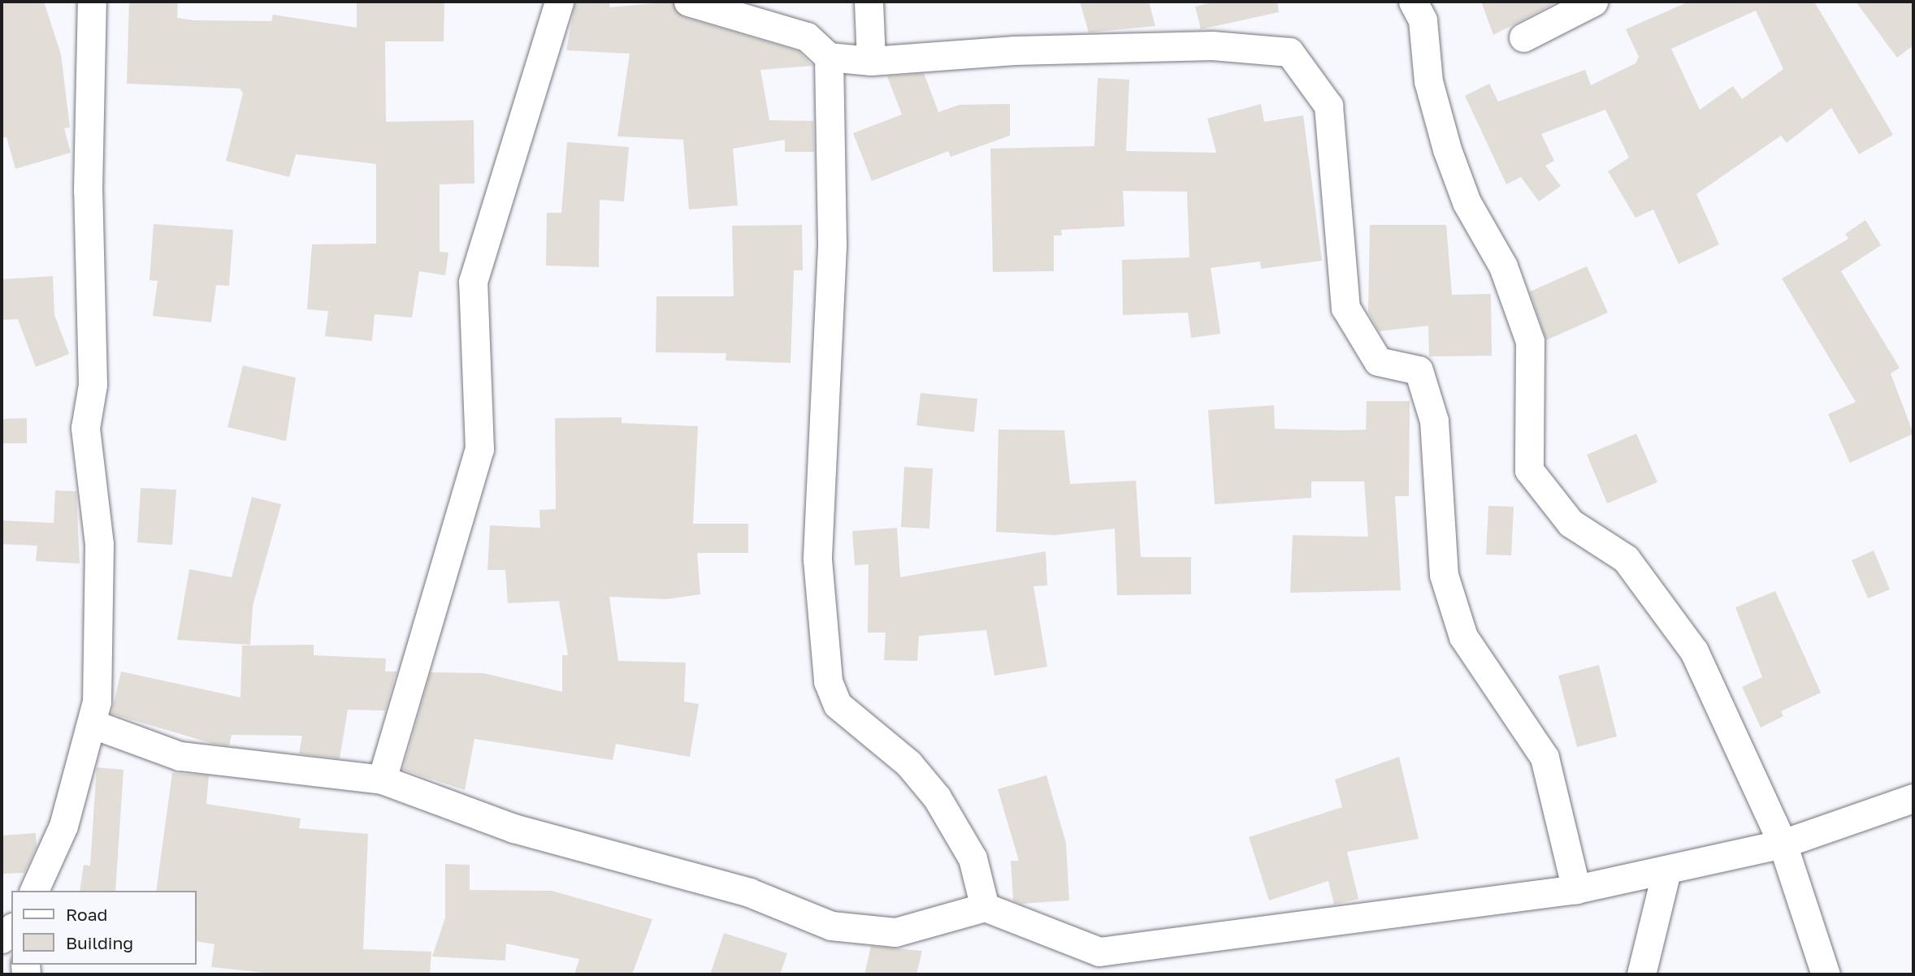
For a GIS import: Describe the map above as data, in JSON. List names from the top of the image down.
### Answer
{
  "legend": ["Road", "Building"]
}
